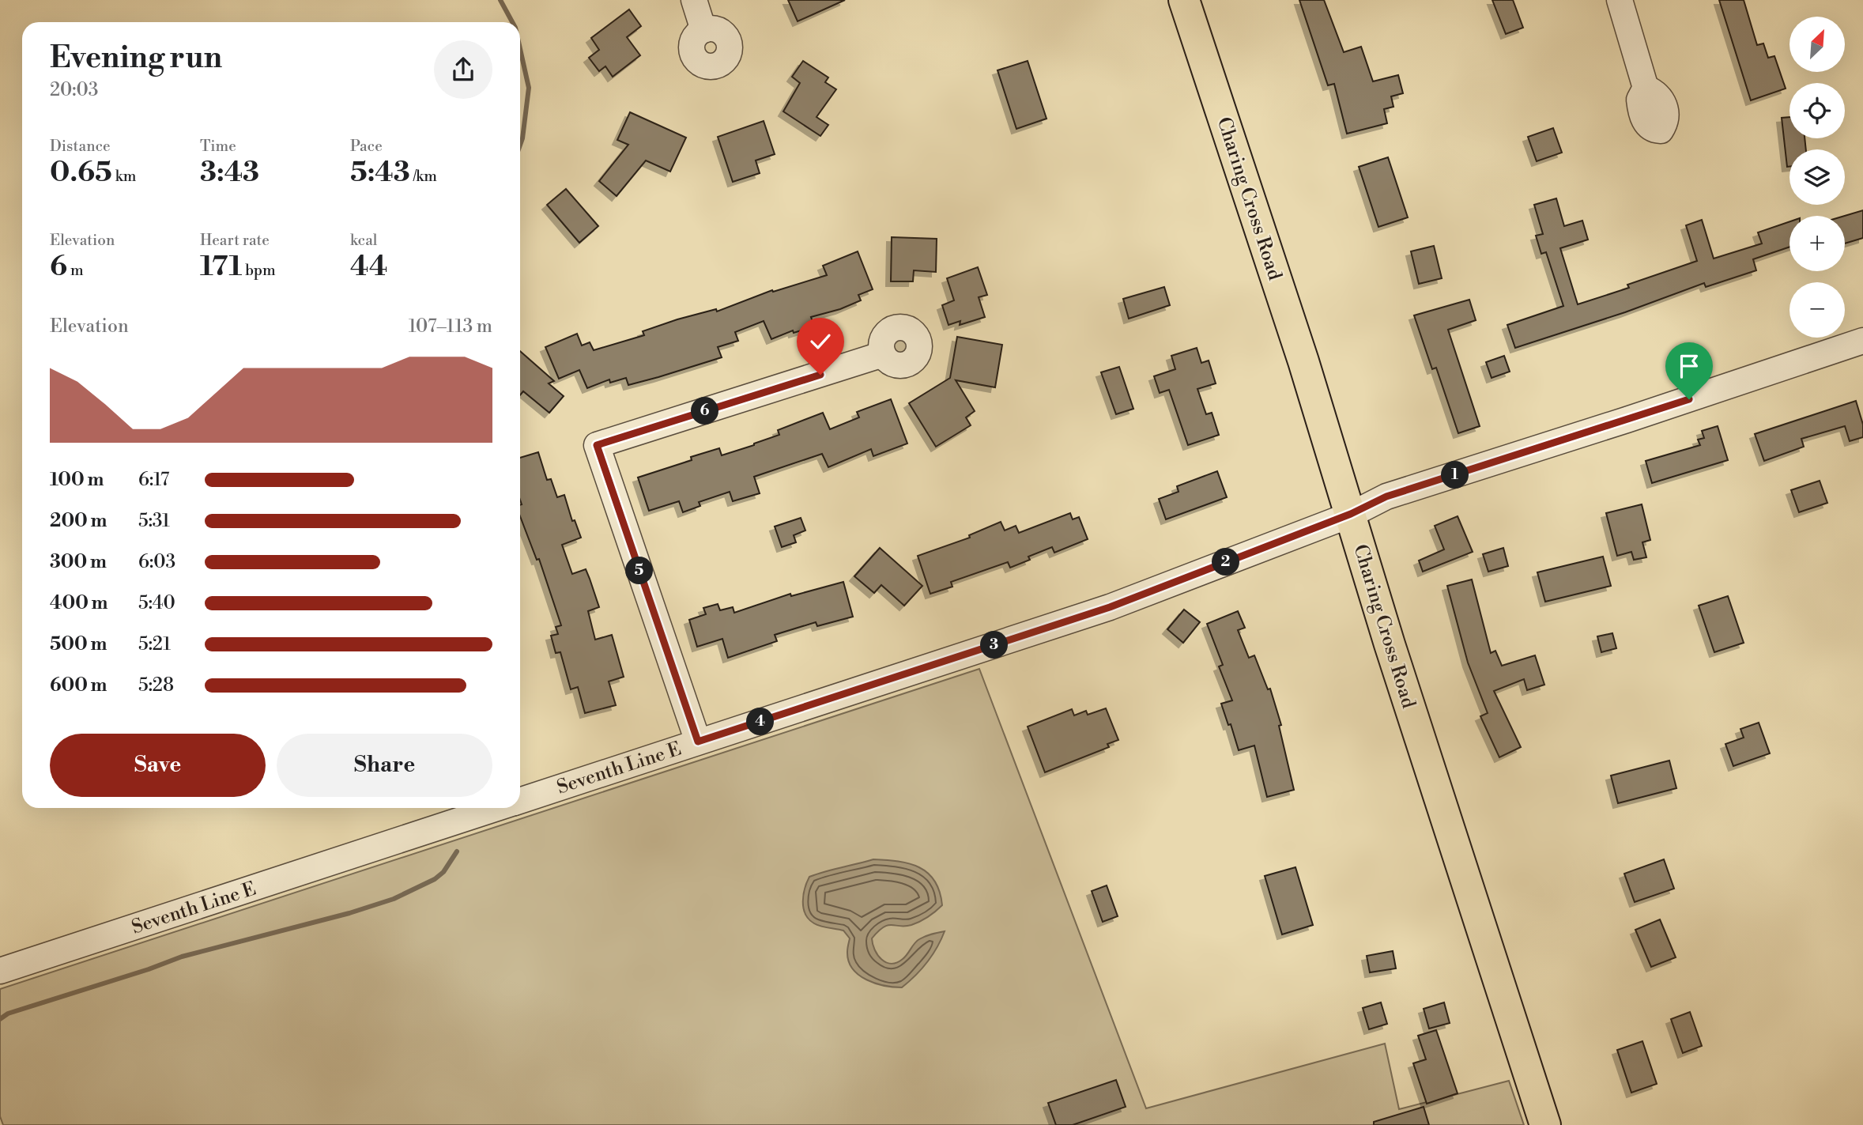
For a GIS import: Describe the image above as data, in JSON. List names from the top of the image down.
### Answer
{
  "streets": {
    "main road": ["Charing Cross Road"],
    "street": ["Seventh Line E"]
  },
  "crossings": [
    ["Charing Cross Road", "Seventh Line E"]
  ],
  "north": "top right",
  "page": {
    "map_buttons": ["+", "−"],
    "heading": ["Evening run", "20:03"],
    "stats": [
      ["Distance", "0.65 km"],
      ["Time", "3:43"],
      ["Pace", "5:43 /km"],
      ["Elevation", "6 m"],
      ["Heart rate", "171 bpm"],
      ["kcal", "44"]
    ],
    "chart": ["Elevation", "107–113 m"],
    "pins": [
      "6",
      "1",
      "2",
      "5",
      "3",
      "4"
    ],
    "list": [
      {
        "name": "100 m",
        "note": "6:17"
      },
      {
        "name": "200 m",
        "note": "5:31"
      },
      {
        "name": "300 m",
        "note": "6:03"
      },
      {
        "name": "400 m",
        "note": "5:40"
      },
      {
        "name": "500 m",
        "note": "5:21"
      },
      {
        "name": "600 m",
        "note": "5:28"
      }
    ],
    "buttons": ["Save", "Share"]
  }
}
